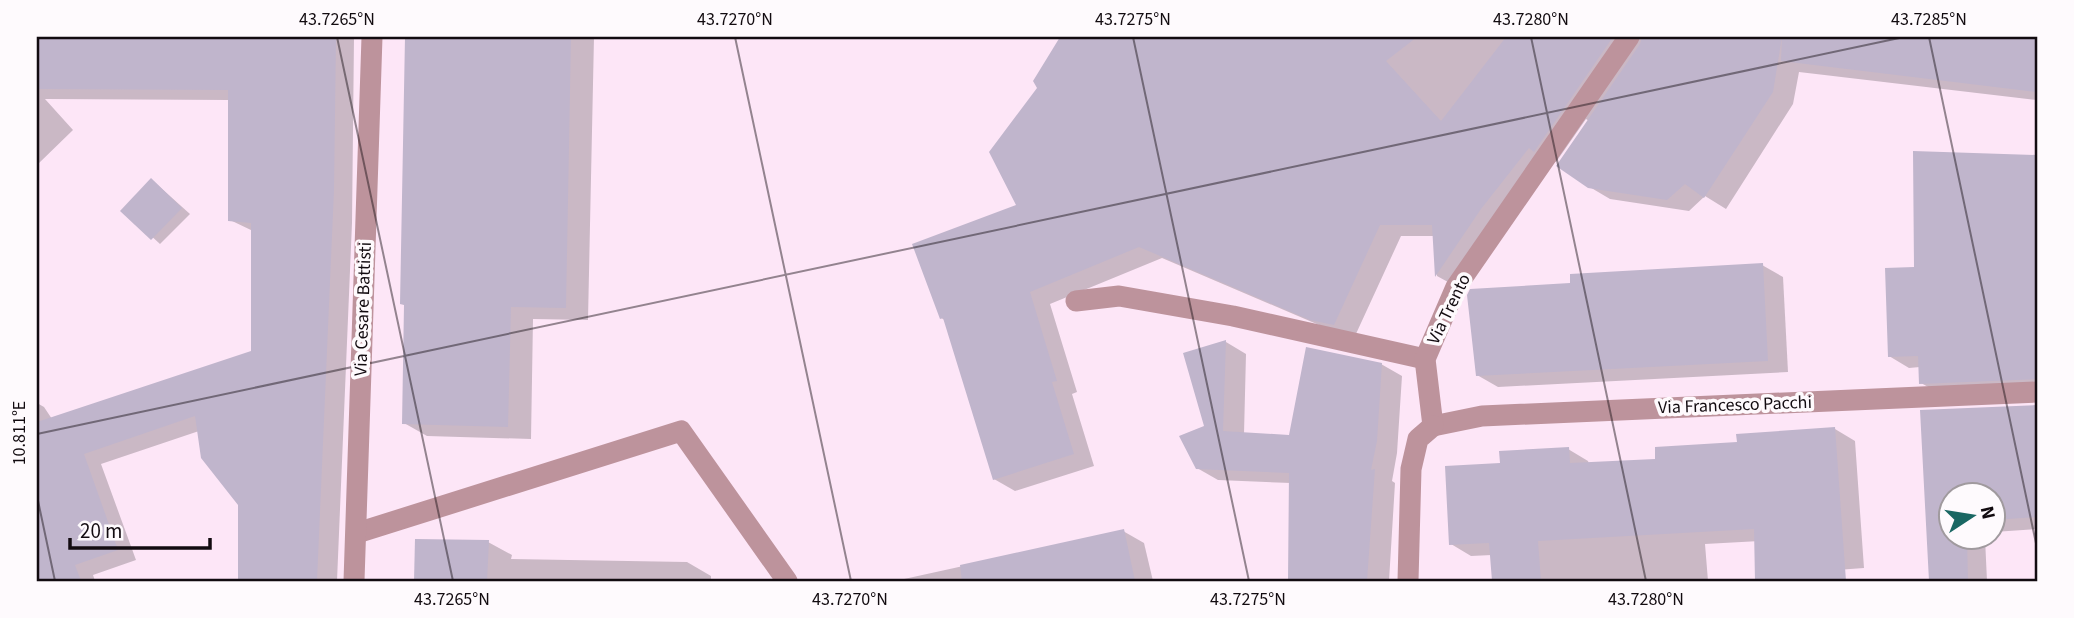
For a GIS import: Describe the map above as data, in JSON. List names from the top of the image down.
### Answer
{
  "streets": {
    "street": ["Via Cesare Battisti", "Via Trento", "Via Francesco Pacchi"]
  },
  "crossings": [
    ["Via Trento", "Via Francesco Pacchi"]
  ],
  "scale_bar": "20 m",
  "north": "right",
  "coordinates": [
    "43.7265°N",
    "43.7270°N",
    "43.7275°N",
    "43.7280°N",
    "43.7285°N",
    "10.811°E"
  ]
}
